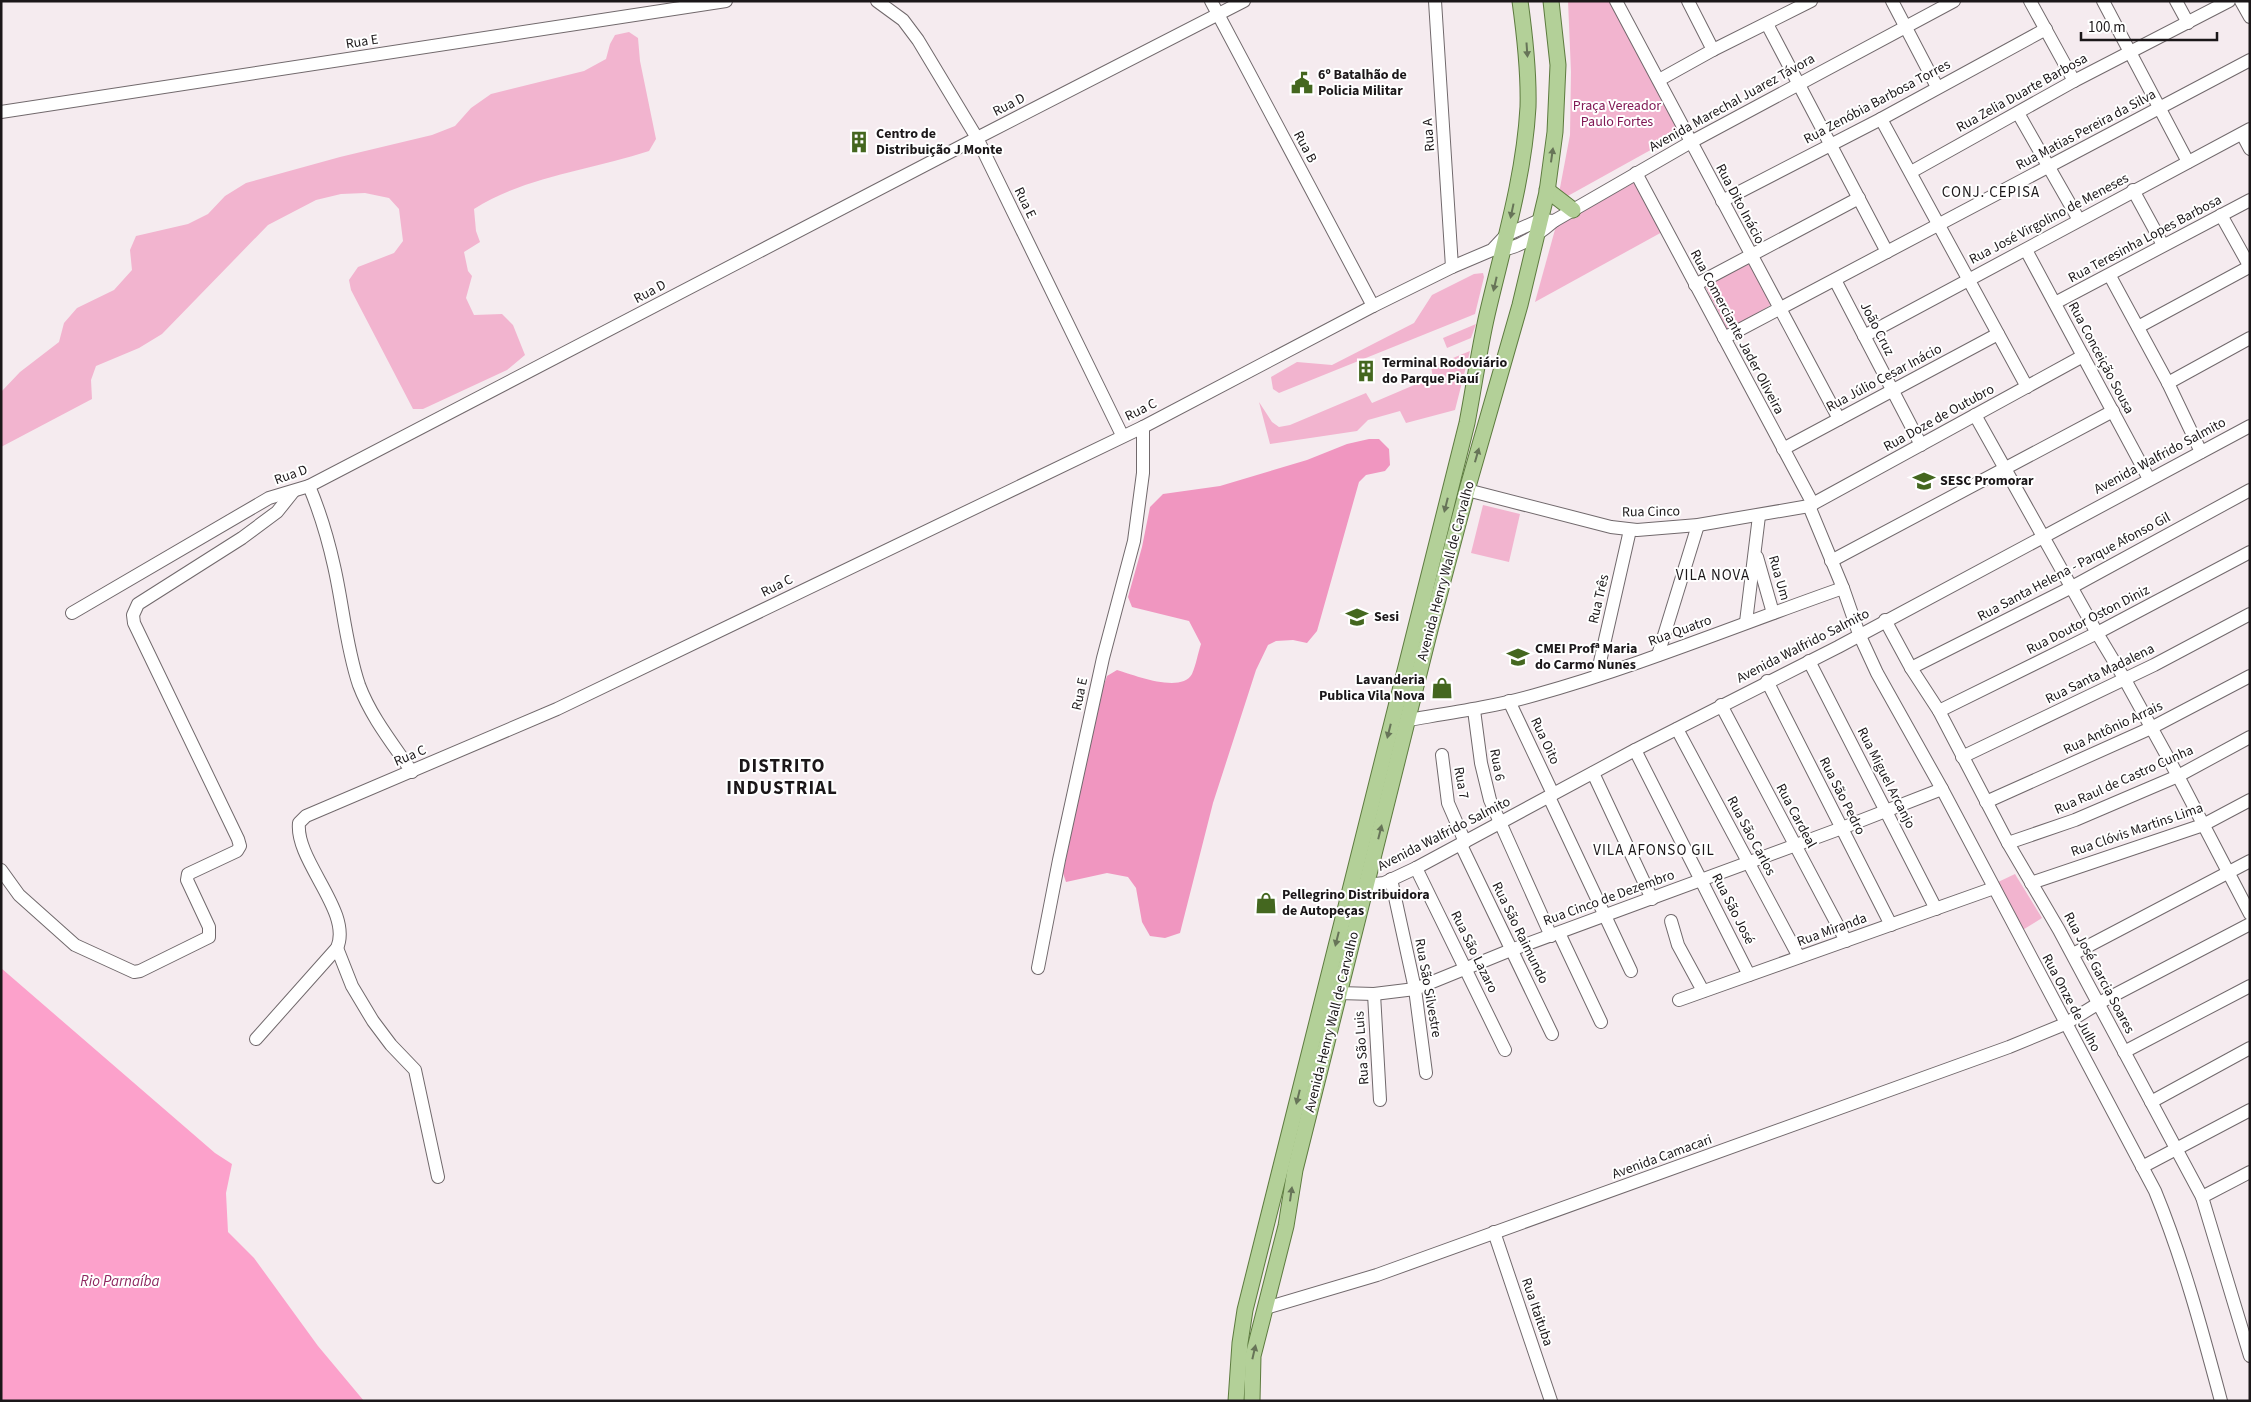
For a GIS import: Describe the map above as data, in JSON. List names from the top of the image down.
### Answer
{
  "streets": {
    "main road": ["Avenida Henry Wall de Carvalho"],
    "street": [
      "Rua E",
      "Rua Zelia Duarte Barbosa",
      "Rua Zenóbia Barbosa Torres",
      "Avenida Marechal Juarez Távora",
      "Rua D",
      "Rua Matias Pereira da Silva",
      "Rua A",
      "Rua B",
      "Rua Dito Inácio",
      "Rua José Virgolino de Meneses",
      "Rua Teresinha Lopes Barbosa",
      "João Cruz",
      "Rua Comerciante Jader Oliveira",
      "Rua Conceição Sousa",
      "Rua Júlio Cesar Inácio",
      "Rua C",
      "Rua Doze de Outubro",
      "Avenida Walfrido Salmito",
      "Rua Cinco",
      "Rua Santa Helena - Parque Afonso Gil",
      "Rua Um",
      "Rua Três",
      "Rua Doutor Oston Diniz",
      "Rua Quatro",
      "Rua Santa Madalena",
      "Rua Antônio Arrais",
      "Rua Oito",
      "Rua 6",
      "Rua Miguel Arcanjo",
      "Rua Raul de Castro Cunha",
      "Rua 7",
      "Rua São Pedro",
      "Rua Cardeal",
      "Rua Clóvis Martins Lima",
      "Rua São Carlos",
      "Rua Cinco de Dezembro",
      "Rua São José",
      "Rua Miranda",
      "Rua São Raimundo",
      "Rua São Lazaro",
      "Rua José Garcia Soares",
      "Rua São Silvestre",
      "Rua Onze de Julho",
      "Rua São Luis",
      "Avenida Camacari",
      "Rua Itaituba"
    ]
  },
  "crossings": [
    ["Rua E", "Rua D"],
    ["Rua E", "Rua C"],
    ["Rua Zenóbia Barbosa Torres", "Rua Dito Inácio"],
    ["Avenida Marechal Juarez Távora", "Rua Dito Inácio"],
    ["Avenida Marechal Juarez Távora", "Rua Comerciante Jader Oliveira"],
    ["Avenida Marechal Juarez Távora", "Avenida Henry Wall de Carvalho"],
    ["Rua D", "Rua B"],
    ["Rua Matias Pereira da Silva", "Rua Dito Inácio"],
    ["Rua Matias Pereira da Silva", "João Cruz"],
    ["Rua Matias Pereira da Silva", "Rua Comerciante Jader Oliveira"],
    ["Rua A", "Rua C"],
    ["Rua B", "Rua C"],
    ["Rua Dito Inácio", "Rua Júlio Cesar Inácio"],
    ["Rua José Virgolino de Meneses", "João Cruz"],
    ["Rua José Virgolino de Meneses", "Rua Conceição Sousa"],
    ["Rua Teresinha Lopes Barbosa", "Rua Conceição Sousa"],
    ["João Cruz", "Rua Júlio Cesar Inácio"],
    ["João Cruz", "Rua Doze de Outubro"],
    ["Rua Comerciante Jader Oliveira", "Rua Júlio Cesar Inácio"],
    ["Rua Comerciante Jader Oliveira", "Rua Doze de Outubro"],
    ["Rua Comerciante Jader Oliveira", "Avenida Walfrido Salmito"],
    ["Rua Comerciante Jader Oliveira", "Rua Cinco"],
    ["Rua Comerciante Jader Oliveira", "Rua Quatro"],
    ["Rua Comerciante Jader Oliveira", "Rua Onze de Julho"],
    ["Rua Conceição Sousa", "Rua Doze de Outubro"],
    ["Rua Conceição Sousa", "Avenida Walfrido Salmito"],
    ["Rua C", "Avenida Henry Wall de Carvalho"],
    ["Rua Doze de Outubro", "Rua Cinco"],
    ["Avenida Walfrido Salmito", "Avenida Henry Wall de Carvalho"],
    ["Avenida Walfrido Salmito", "Rua Oito"],
    ["Avenida Walfrido Salmito", "Rua 6"],
    ["Avenida Walfrido Salmito", "Rua Miguel Arcanjo"],
    ["Avenida Walfrido Salmito", "Rua 7"],
    ["Avenida Walfrido Salmito", "Rua São Pedro"],
    ["Avenida Walfrido Salmito", "Rua Cardeal"],
    ["Avenida Walfrido Salmito", "Rua São Carlos"],
    ["Avenida Walfrido Salmito", "Rua São José"],
    ["Avenida Walfrido Salmito", "Rua São Raimundo"],
    ["Avenida Walfrido Salmito", "Rua São Lazaro"],
    ["Avenida Walfrido Salmito", "Rua José Garcia Soares"],
    ["Avenida Walfrido Salmito", "Rua São Silvestre"],
    ["Avenida Walfrido Salmito", "Rua Onze de Julho"],
    ["Rua Cinco", "Avenida Henry Wall de Carvalho"],
    ["Rua Cinco", "Rua Um"],
    ["Rua Cinco", "Rua Três"],
    ["Rua Santa Helena - Parque Afonso Gil", "Rua José Garcia Soares"],
    ["Avenida Henry Wall de Carvalho", "Rua Quatro"],
    ["Avenida Henry Wall de Carvalho", "Rua Cinco de Dezembro"],
    ["Avenida Henry Wall de Carvalho", "Avenida Camacari"],
    ["Rua Um", "Rua Quatro"],
    ["Rua Três", "Rua Quatro"],
    ["Rua Doutor Oston Diniz", "Rua José Garcia Soares"],
    ["Rua Quatro", "Rua Oito"],
    ["Rua Quatro", "Rua 6"],
    ["Rua Santa Madalena", "Rua José Garcia Soares"],
    ["Rua Antônio Arrais", "Rua José Garcia Soares"],
    ["Rua Oito", "Rua Cinco de Dezembro"],
    ["Rua 6", "Rua Cinco de Dezembro"],
    ["Rua Miguel Arcanjo", "Rua Cinco de Dezembro"],
    ["Rua Miguel Arcanjo", "Rua Miranda"],
    ["Rua Raul de Castro Cunha", "Rua José Garcia Soares"],
    ["Rua 7", "Rua São Raimundo"],
    ["Rua São Pedro", "Rua Cinco de Dezembro"],
    ["Rua São Pedro", "Rua Miranda"],
    ["Rua Cardeal", "Rua Cinco de Dezembro"],
    ["Rua Cardeal", "Rua Miranda"],
    ["Rua Clóvis Martins Lima", "Rua José Garcia Soares"],
    ["Rua São Carlos", "Rua Cinco de Dezembro"],
    ["Rua São Carlos", "Rua Miranda"],
    ["Rua Cinco de Dezembro", "Rua São José"],
    ["Rua Cinco de Dezembro", "Rua São Raimundo"],
    ["Rua Cinco de Dezembro", "Rua São Lazaro"],
    ["Rua Cinco de Dezembro", "Rua São Silvestre"],
    ["Rua Cinco de Dezembro", "Rua Onze de Julho"],
    ["Rua Cinco de Dezembro", "Rua São Luis"],
    ["Rua São José", "Rua Miranda"],
    ["Rua Miranda", "Rua Onze de Julho"],
    ["Rua José Garcia Soares", "Avenida Camacari"],
    ["Rua Onze de Julho", "Avenida Camacari"],
    ["Avenida Camacari", "Rua Itaituba"]
  ],
  "districts": [
    "CONJ. CEPISA",
    "VILA NOVA",
    "DISTRITO INDUSTRIAL",
    "VILA AFONSO GIL"
  ],
  "water": ["Rio Parnaíba"],
  "parks": ["Praça Vereador Paulo Fortes"],
  "places": {
    "public building": ["6º Batalhão de Policia Militar"],
    "building": ["Centro de Distribuição J Monte", "Terminal Rodoviário do Parque Piauí"],
    "school or university": ["SESC Promorar", "Sesi", "CMEI Profª Maria do Carmo Nunes"],
    "shop": ["Lavanderia Publica Vila Nova", "Pellegrino Distribuidora de Autopeças"]
  },
  "scale_bar": "100 m"
}
